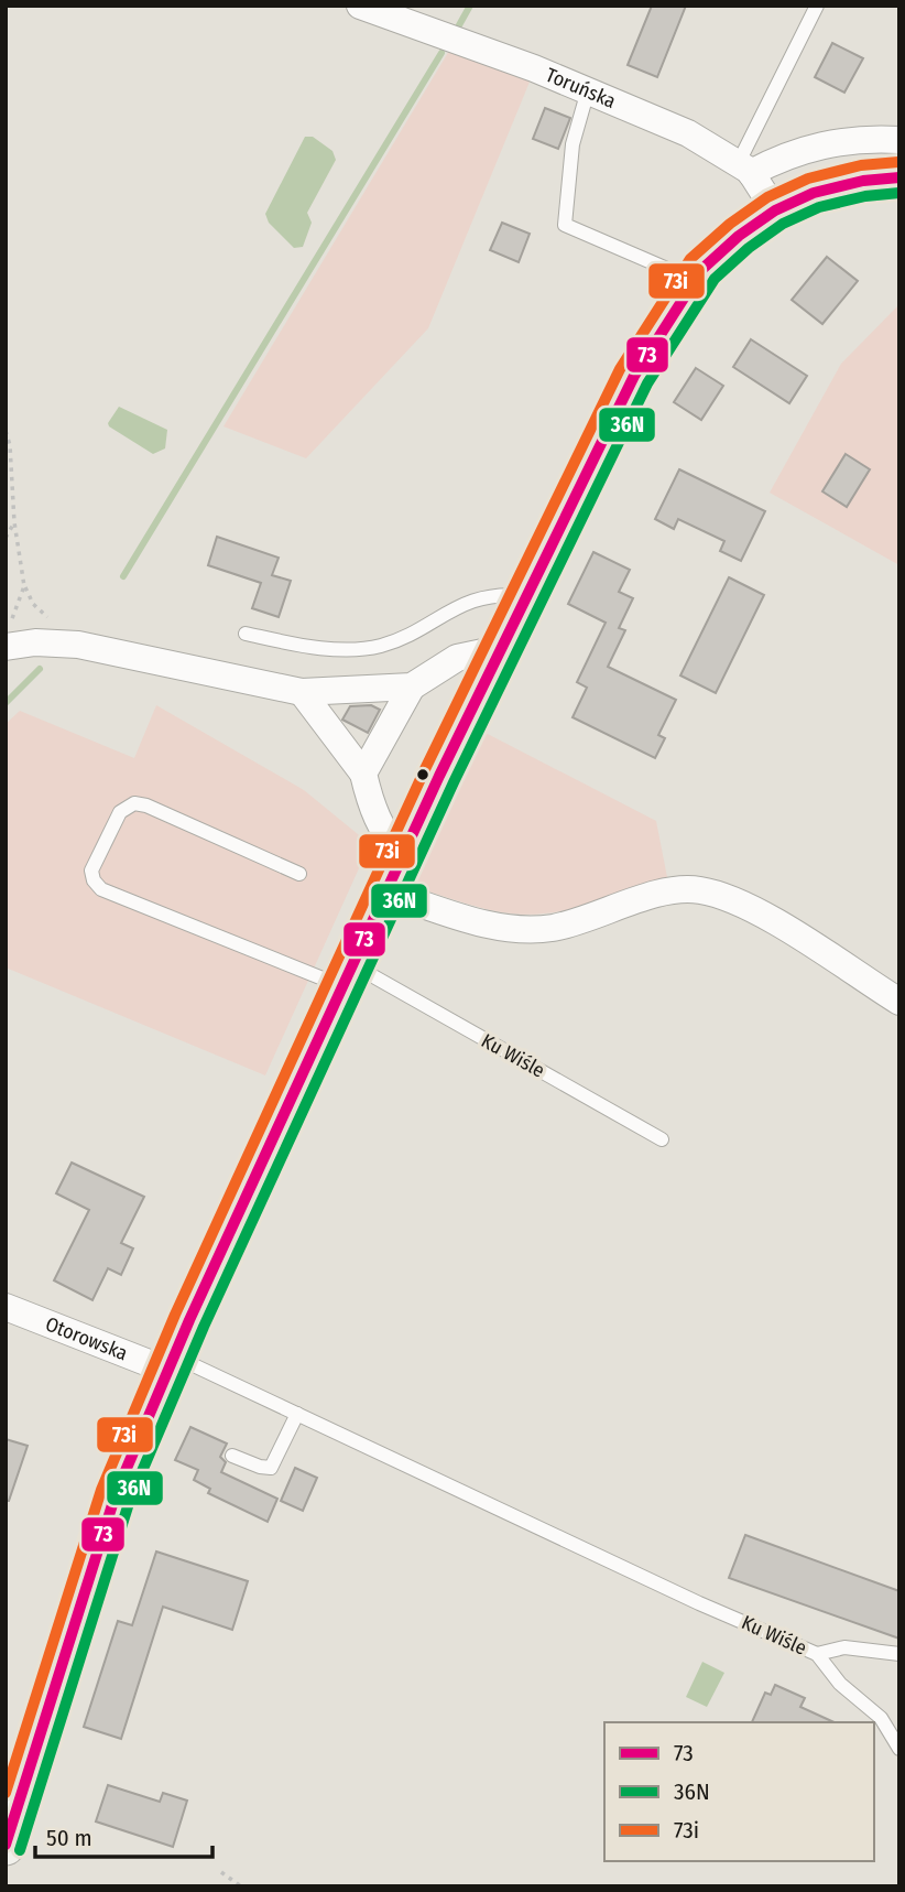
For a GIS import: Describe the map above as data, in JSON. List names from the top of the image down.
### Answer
{
  "streets": {
    "street": ["Toruńska", "Otorowska"],
    "lane": ["Ku Wiśle"]
  },
  "crossings": [
    ["Ku Wiśle", "Otorowska"]
  ],
  "lines": ["transit line 73i", "transit line 73", "transit line 36N"],
  "legend": ["73", "36N", "73i"],
  "scale_bar": "50 m"
}
